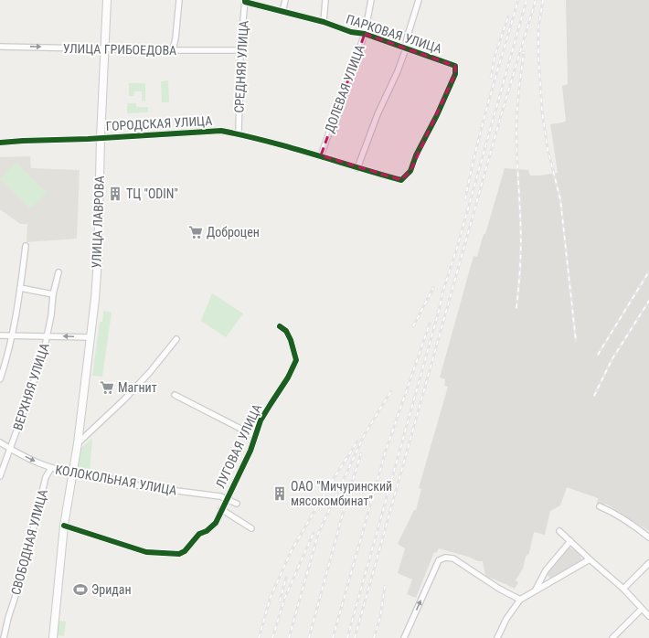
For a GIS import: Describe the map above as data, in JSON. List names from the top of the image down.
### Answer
{
  "streets": {
    "main road": ["УЛИЦА ЛАВРОВА"],
    "street": [
      "ПАРКОВАЯ УЛИЦА",
      "УЛИЦА ГРИБОЕДОВА",
      "СРЕДНЯЯ УЛИЦА",
      "ДОЛЕВАЯ УЛИЦА",
      "ГОРОДСКАЯ УЛИЦА",
      "ВЕРХНЯЯ УЛИЦА",
      "ЛУГОВАЯ УЛИЦА",
      "КОЛОКОЛЬНАЯ УЛИЦА",
      "СВОБОДНАЯ УЛИЦА"
    ]
  },
  "crossings": [
    ["ПАРКОВАЯ УЛИЦА", "СРЕДНЯЯ УЛИЦА"],
    ["ПАРКОВАЯ УЛИЦА", "ДОЛЕВАЯ УЛИЦА"],
    ["ПАРКОВАЯ УЛИЦА", "ГОРОДСКАЯ УЛИЦА"],
    ["УЛИЦА ГРИБОЕДОВА", "СРЕДНЯЯ УЛИЦА"],
    ["УЛИЦА ГРИБОЕДОВА", "УЛИЦА ЛАВРОВА"],
    ["СРЕДНЯЯ УЛИЦА", "ГОРОДСКАЯ УЛИЦА"],
    ["ДОЛЕВАЯ УЛИЦА", "ГОРОДСКАЯ УЛИЦА"],
    ["ГОРОДСКАЯ УЛИЦА", "УЛИЦА ЛАВРОВА"],
    ["УЛИЦА ЛАВРОВА", "ЛУГОВАЯ УЛИЦА"],
    ["УЛИЦА ЛАВРОВА", "КОЛОКОЛЬНАЯ УЛИЦА"],
    ["ВЕРХНЯЯ УЛИЦА", "КОЛОКОЛЬНАЯ УЛИЦА"],
    ["ЛУГОВАЯ УЛИЦА", "КОЛОКОЛЬНАЯ УЛИЦА"],
    ["КОЛОКОЛЬНАЯ УЛИЦА", "СВОБОДНАЯ УЛИЦА"]
  ],
  "one_way": ["УЛИЦА ГРИБОЕДОВА"],
  "places": {
    "building": ["ТЦ \"ODIN\"", "ОАО \"Мичуринский мясокомбинат\""],
    "supermarket": ["Доброцен", "Магнит"],
    "sports": ["Эридан"]
  }
}
